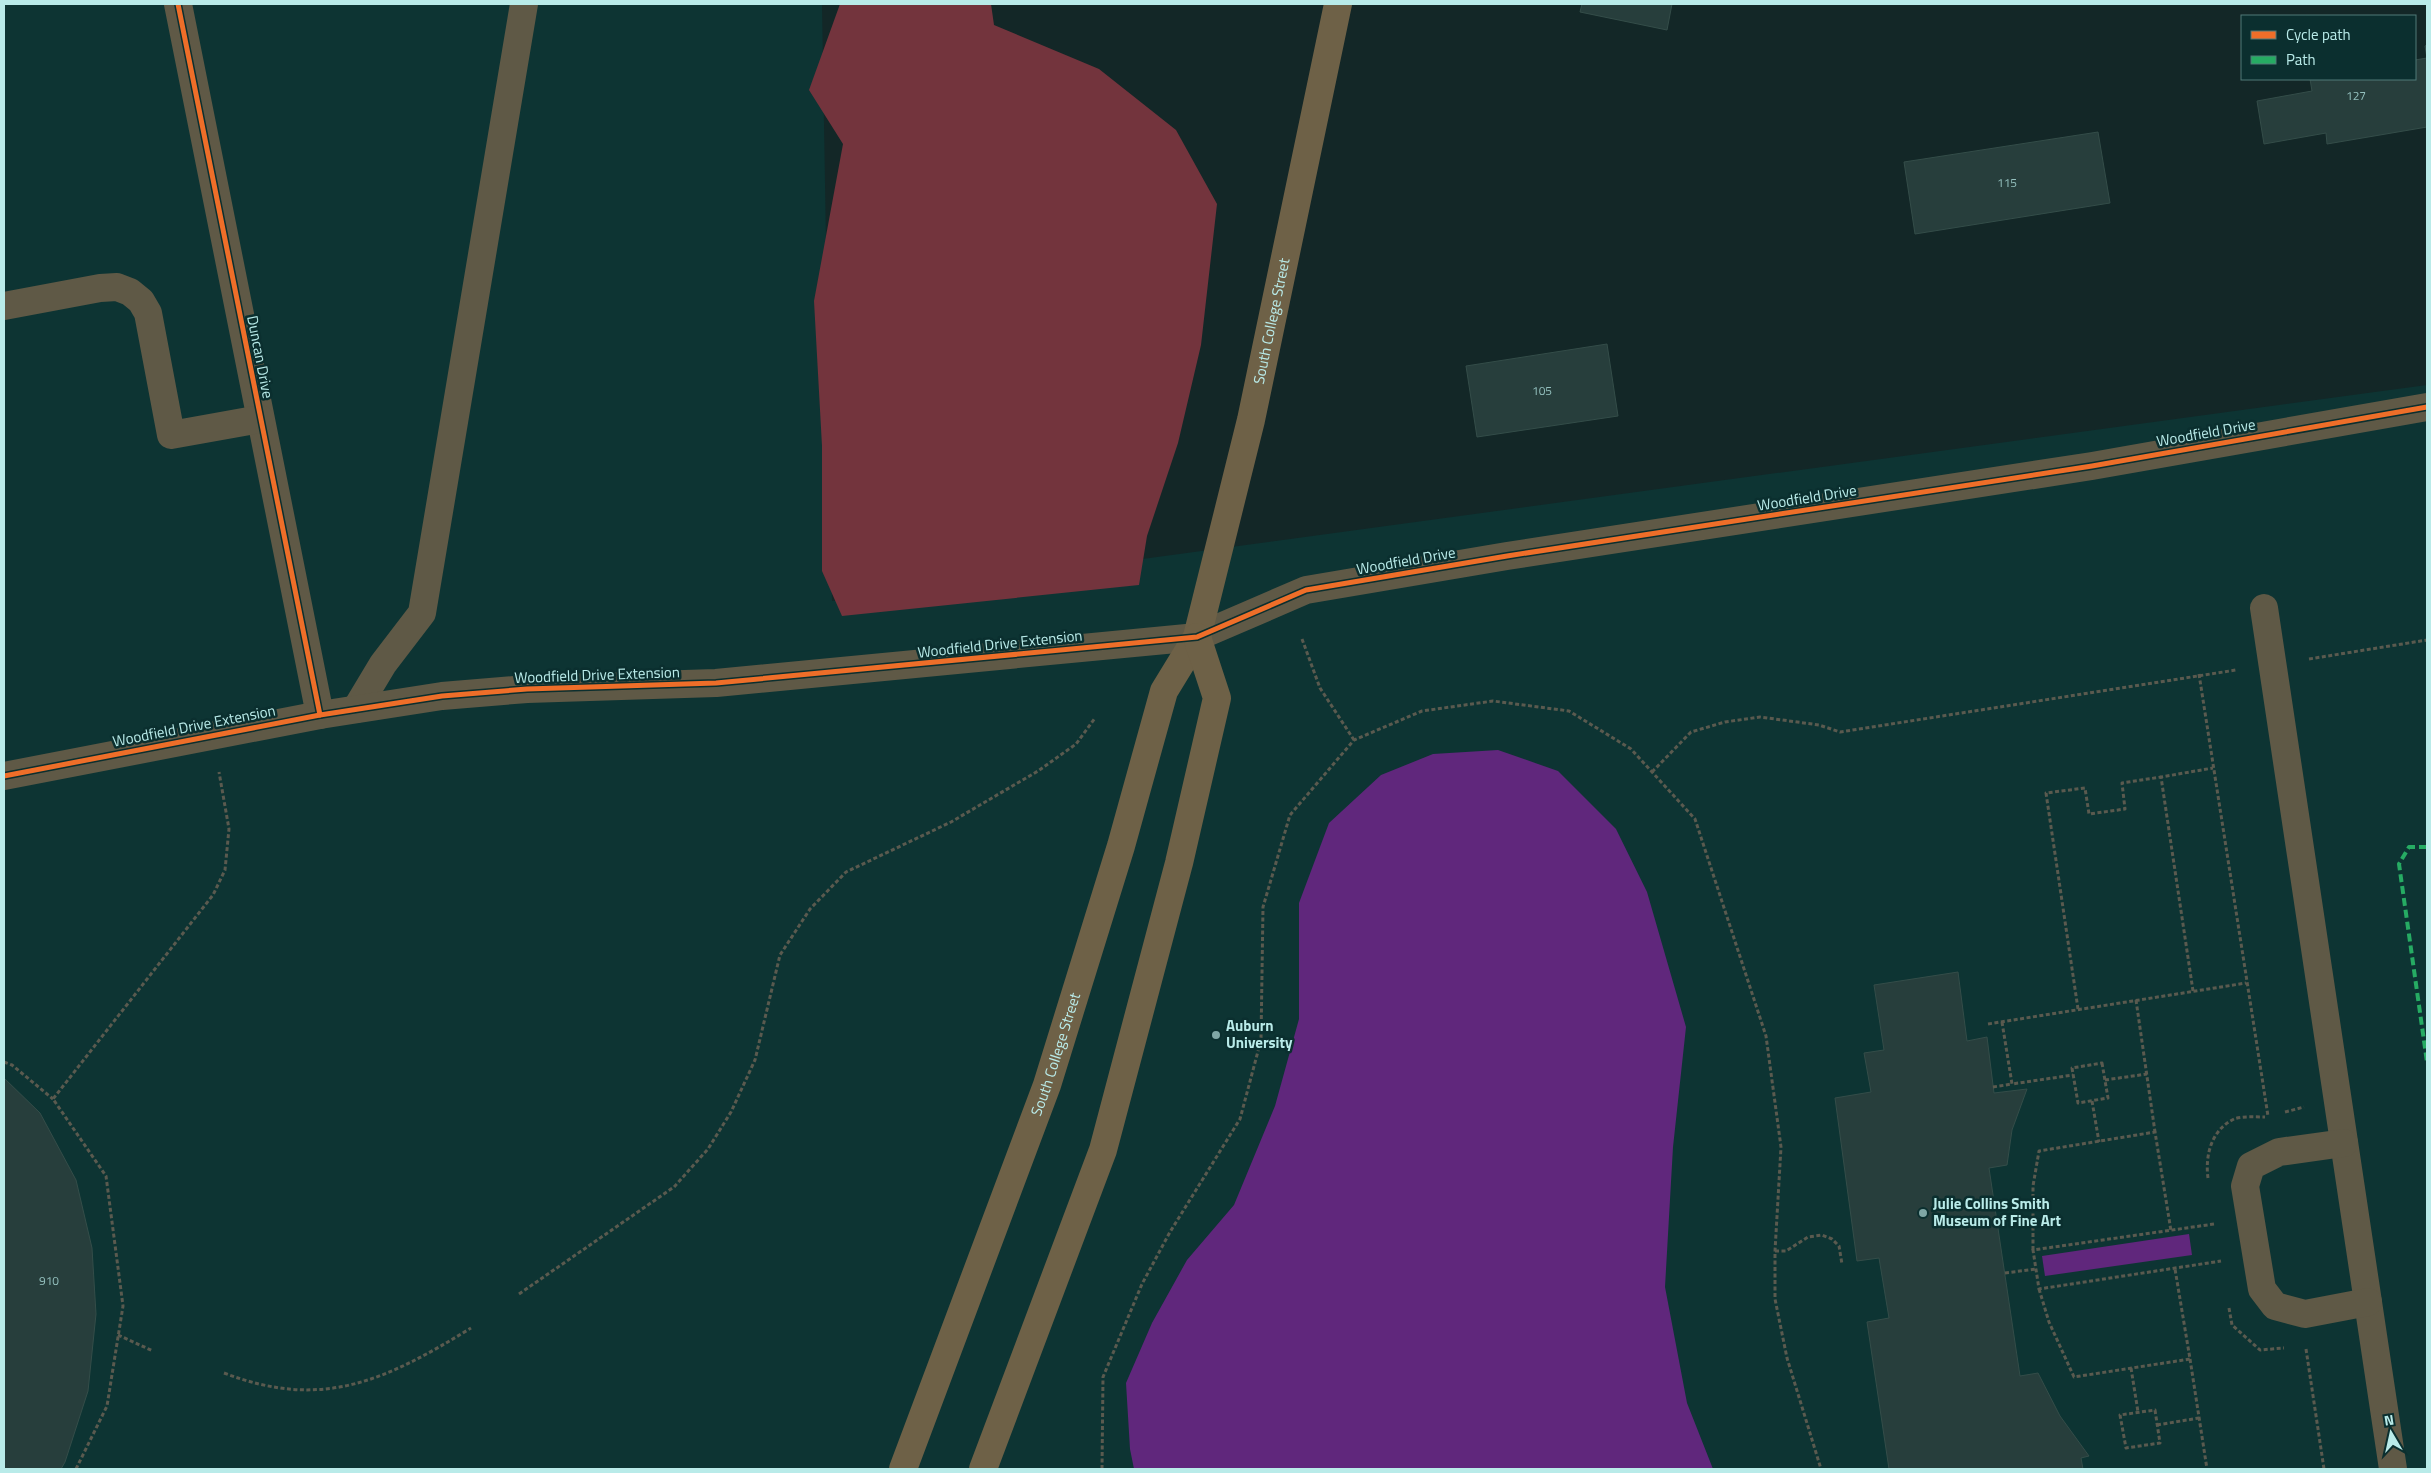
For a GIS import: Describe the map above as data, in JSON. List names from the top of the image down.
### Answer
{
  "streets": {
    "main road": ["South College Street"],
    "street": ["Duncan Drive", "Woodfield Drive", "Woodfield Drive Extension"]
  },
  "crossings": [
    ["South College Street", "Woodfield Drive"],
    ["South College Street", "Woodfield Drive Extension"],
    ["Duncan Drive", "Woodfield Drive Extension"],
    ["Woodfield Drive", "Woodfield Drive Extension"]
  ],
  "places": ["Auburn University", "Julie Collins Smith Museum of Fine Art"],
  "house_numbers": [
    "127",
    "115",
    "105",
    "910"
  ],
  "legend": ["Cycle path", "Path"],
  "north": "top"
}
